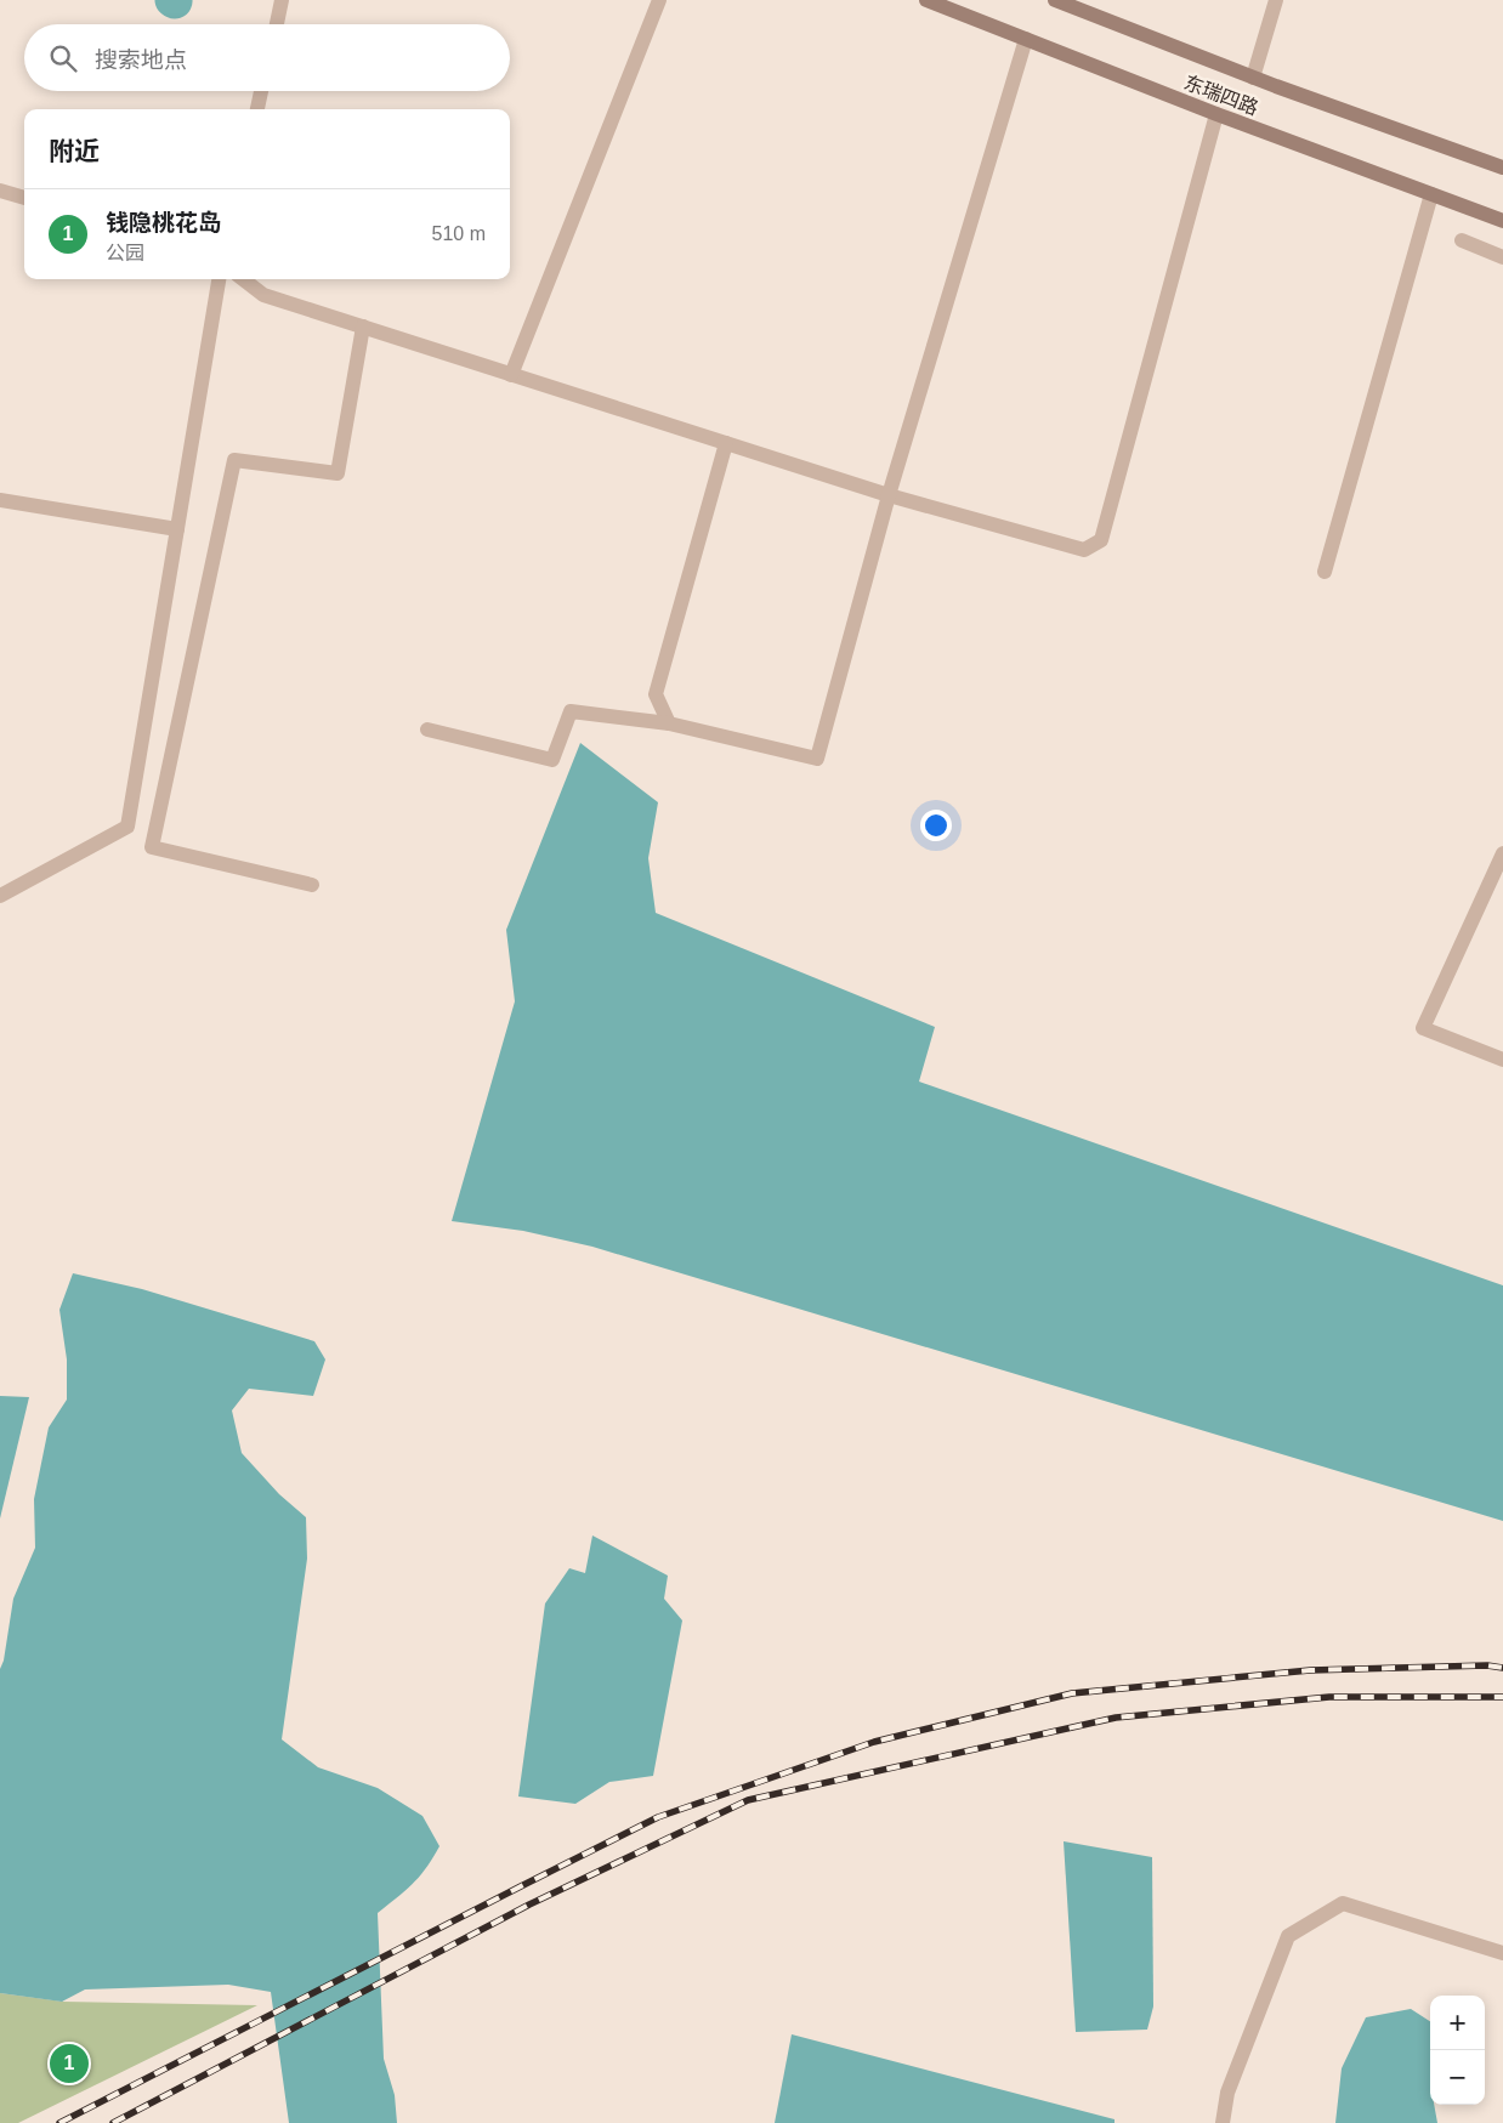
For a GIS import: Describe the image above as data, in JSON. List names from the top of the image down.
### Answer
{
  "streets": {
    "main road": ["东瑞四路"]
  },
  "page": {
    "search": "搜索地点",
    "heading": "附近",
    "list": [
      {
        "mark": "1",
        "name": "钱隐桃花岛",
        "note": "公园",
        "value": "510 m"
      }
    ],
    "map_buttons": ["+", "−"],
    "pins": "1"
  }
}
